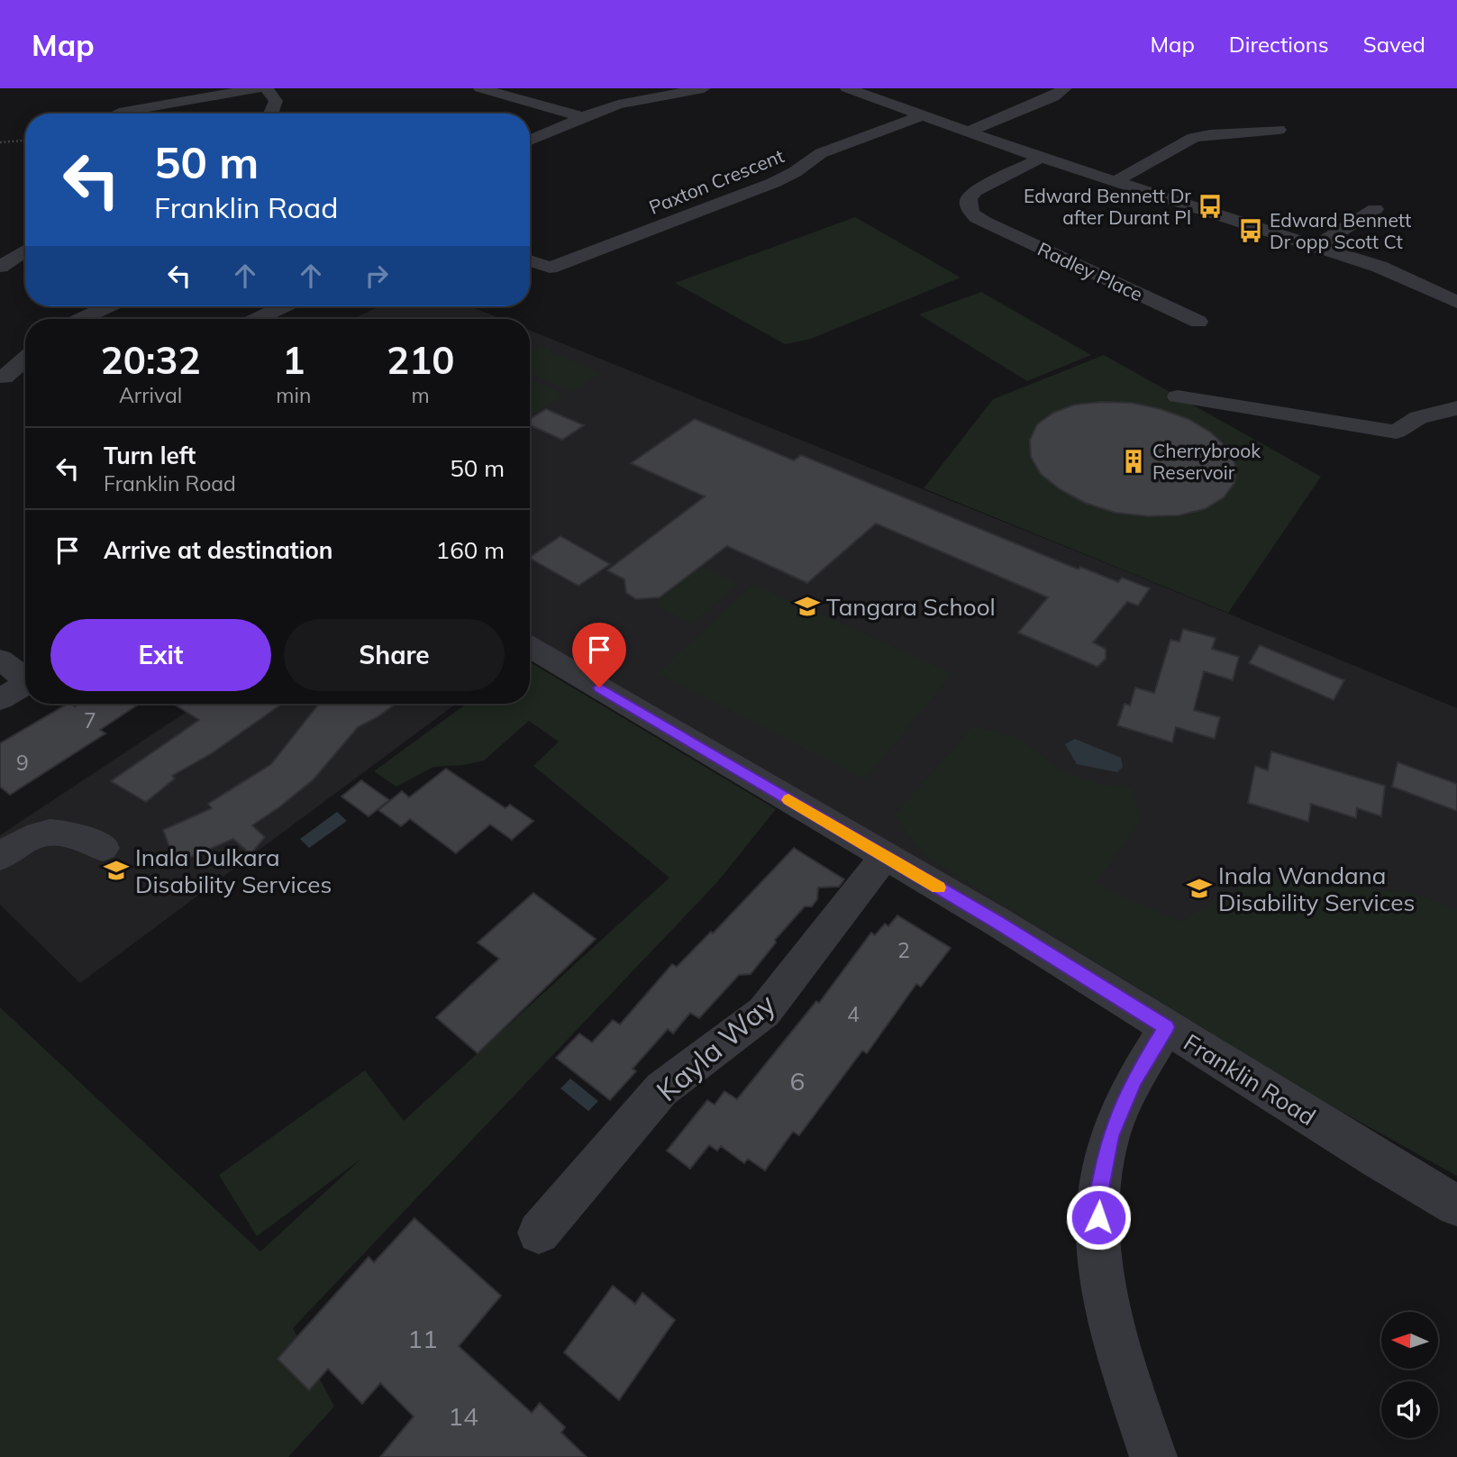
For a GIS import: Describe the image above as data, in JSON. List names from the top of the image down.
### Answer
{
  "streets": {
    "street": [
      "Paxton Crescent",
      "Radley Place",
      "Kayla Way",
      "Franklin Road"
    ]
  },
  "crossings": [
    ["Kayla Way", "Franklin Road"]
  ],
  "places": {
    "bus stop": ["Edward Bennett Dr after Durant Pl", "Edward Bennett Dr opp Scott Ct"],
    "building": ["Cherrybrook Reservoir"],
    "school or university": ["Tangara School", "Inala Dulkara Disability Services", "Inala Wandana Disability Services"]
  },
  "house_numbers": [
    "7",
    "9",
    "2",
    "4",
    "6",
    "11",
    "14"
  ],
  "north": "left",
  "page": {
    "header": "Map",
    "nav": ["Map", "Directions", "Saved"],
    "turn": ["50 m", "Franklin Road"],
    "eta": [
      "20:32",
      "Arrival",
      "1",
      "min",
      "210",
      "m"
    ],
    "list": [
      {
        "name": "Turn left",
        "note": "Franklin Road",
        "value": "50 m"
      },
      {
        "name": "Arrive at destination",
        "value": "160 m"
      }
    ],
    "buttons": ["Exit", "Share"]
  }
}
